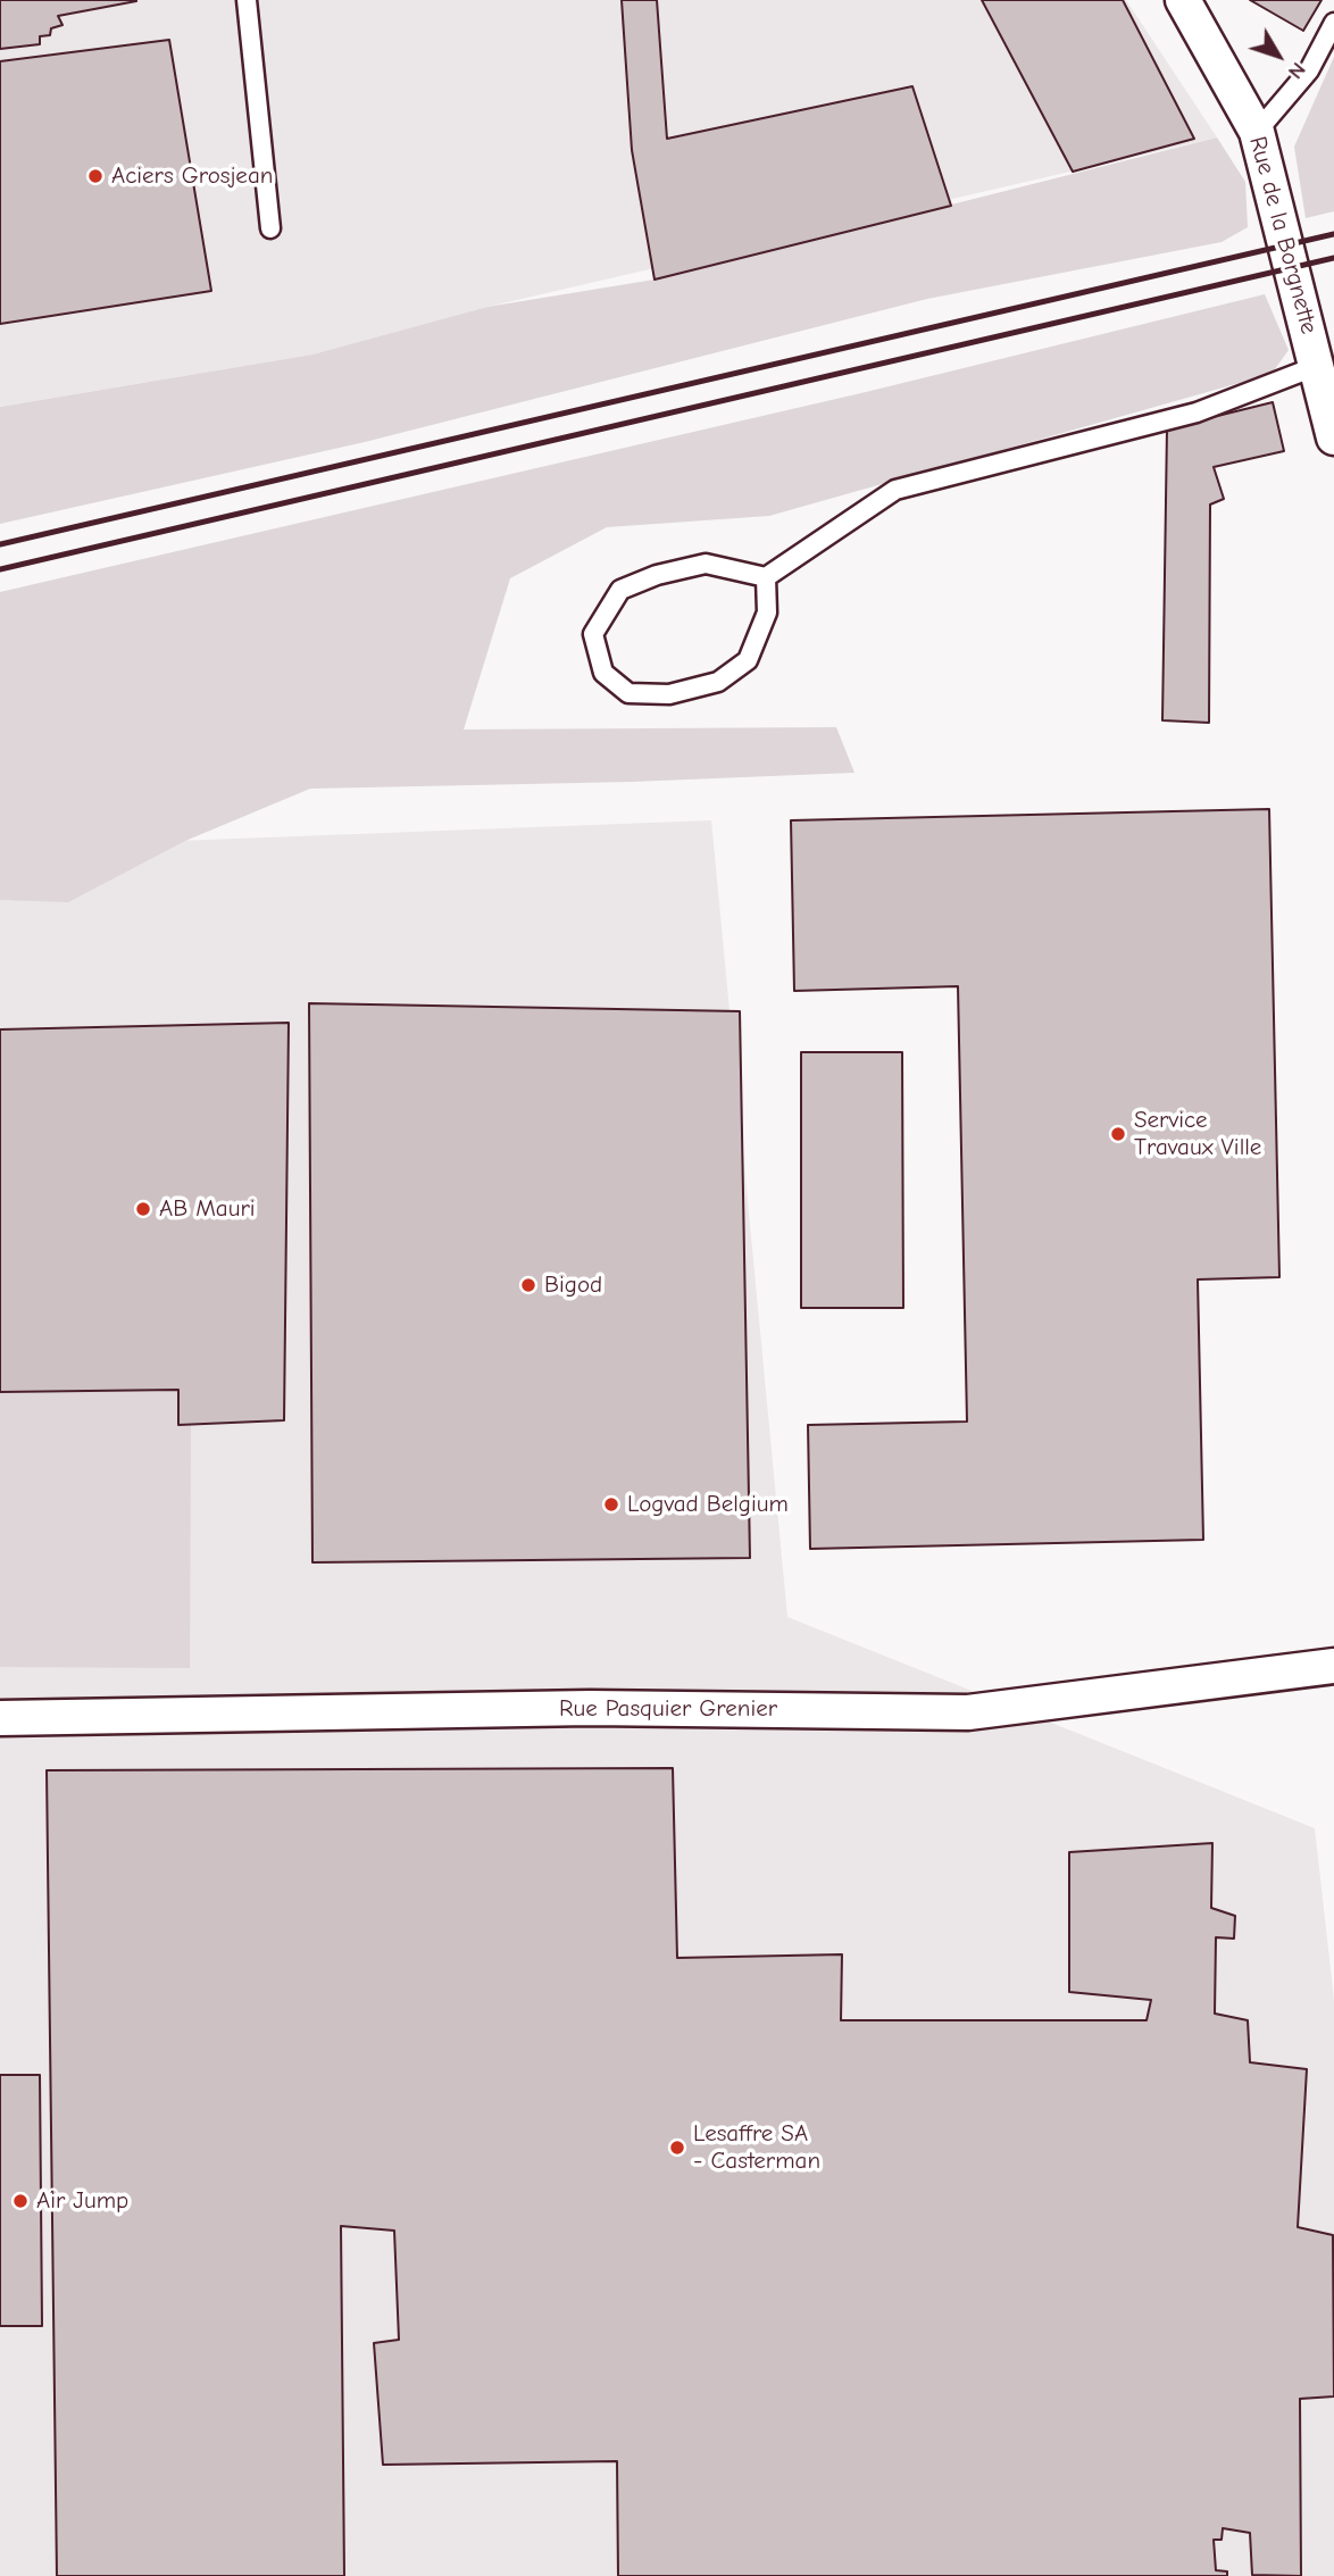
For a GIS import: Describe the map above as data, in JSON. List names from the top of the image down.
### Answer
{
  "streets": {
    "street": ["Rue de la Borgnette", "Rue Pasquier Grenier"]
  },
  "places": [
    "Aciers Grosjean",
    "Service Travaux Ville",
    "AB Mauri",
    "Bigod",
    "Logvad Belgium",
    "Lesaffre SA - Casterman",
    "Air Jump"
  ],
  "north": "bottom right"
}
